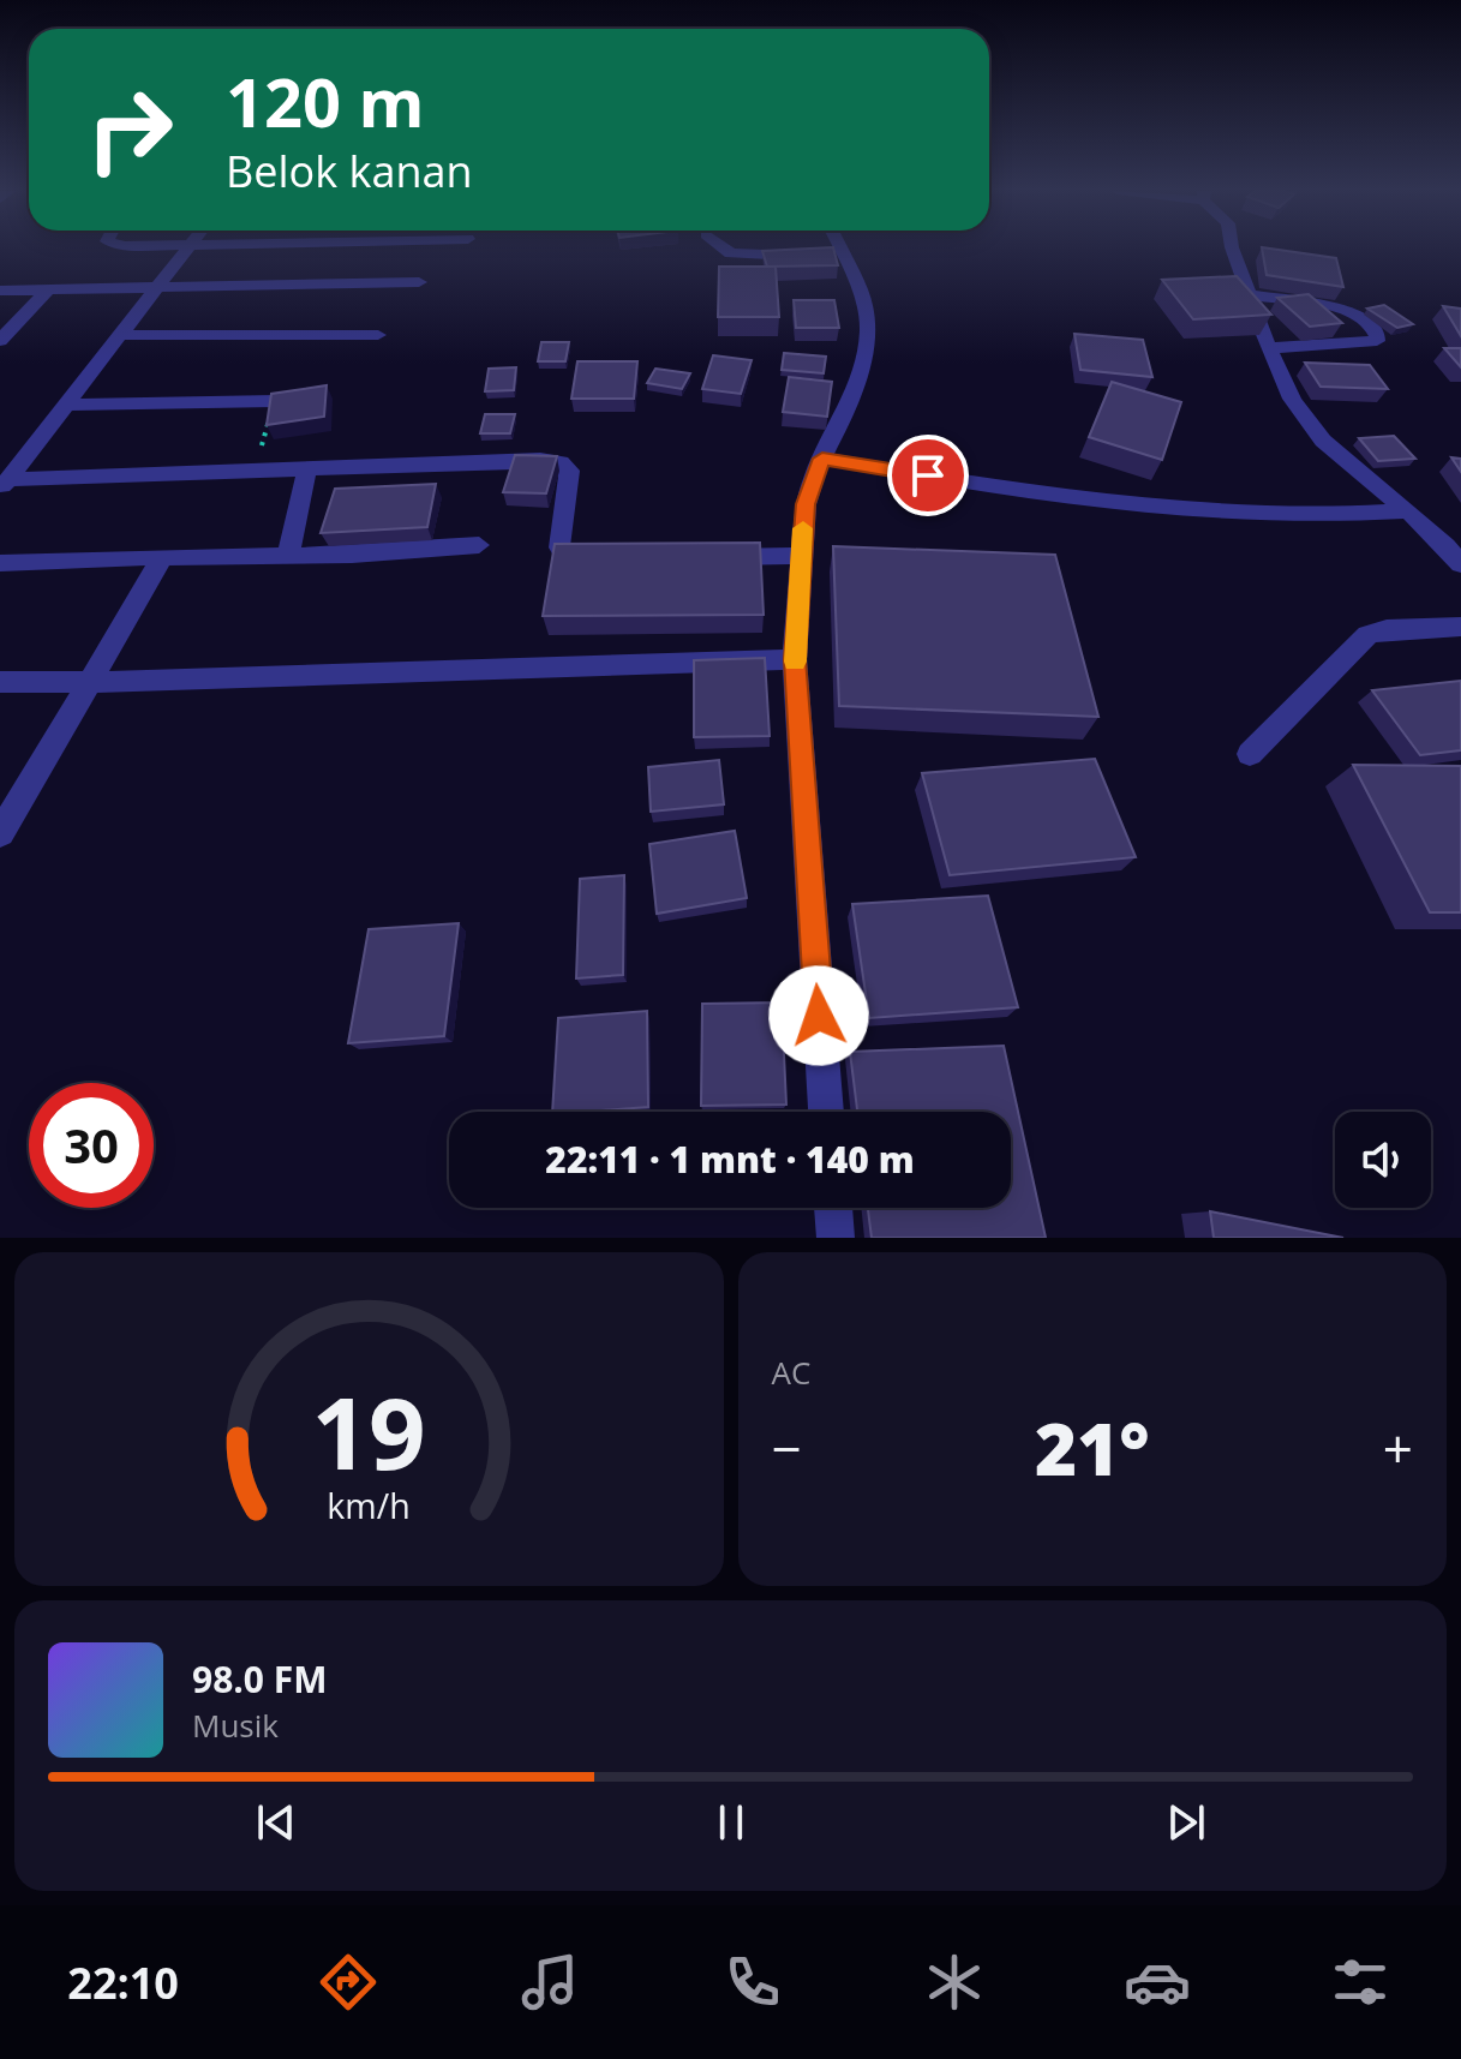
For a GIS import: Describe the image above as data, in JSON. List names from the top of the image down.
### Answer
{
  "page": {
    "turn": ["120 m", "Belok kanan"],
    "limit": "30",
    "trip": "22:11 · 1 mnt · 140 m",
    "tile": "AC",
    "heat": ["−", "21°", "+"],
    "song": ["98.0 FM", "Musik"],
    "tabs": "22:10",
    "gauge": ["19", "km/h"]
  }
}
